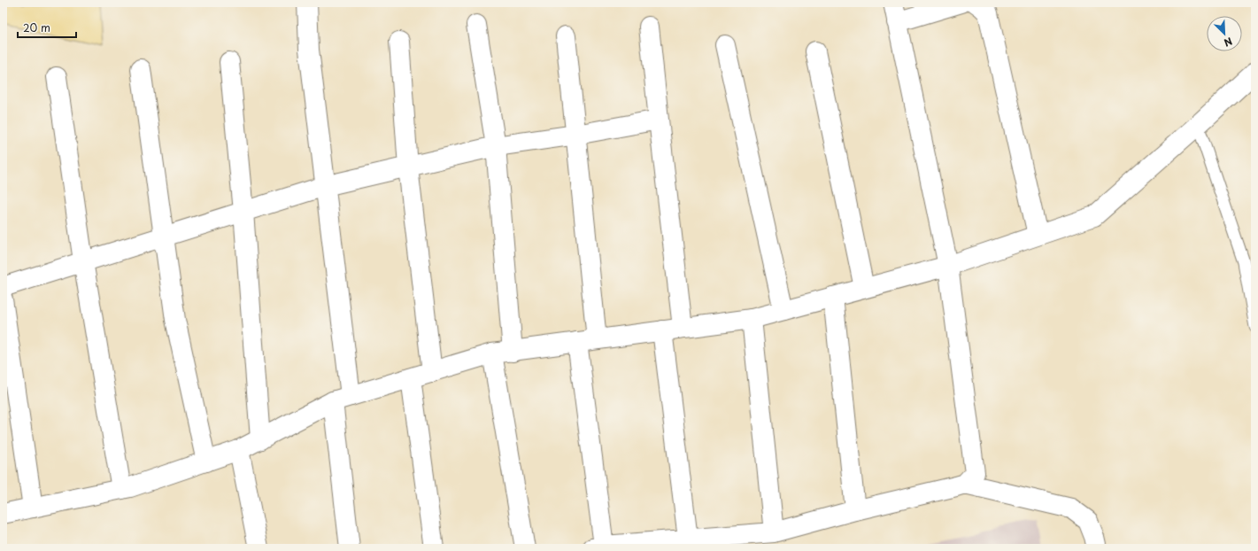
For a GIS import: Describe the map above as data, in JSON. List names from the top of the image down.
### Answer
{
  "scale_bar": "20 m",
  "north": "bottom right"
}
